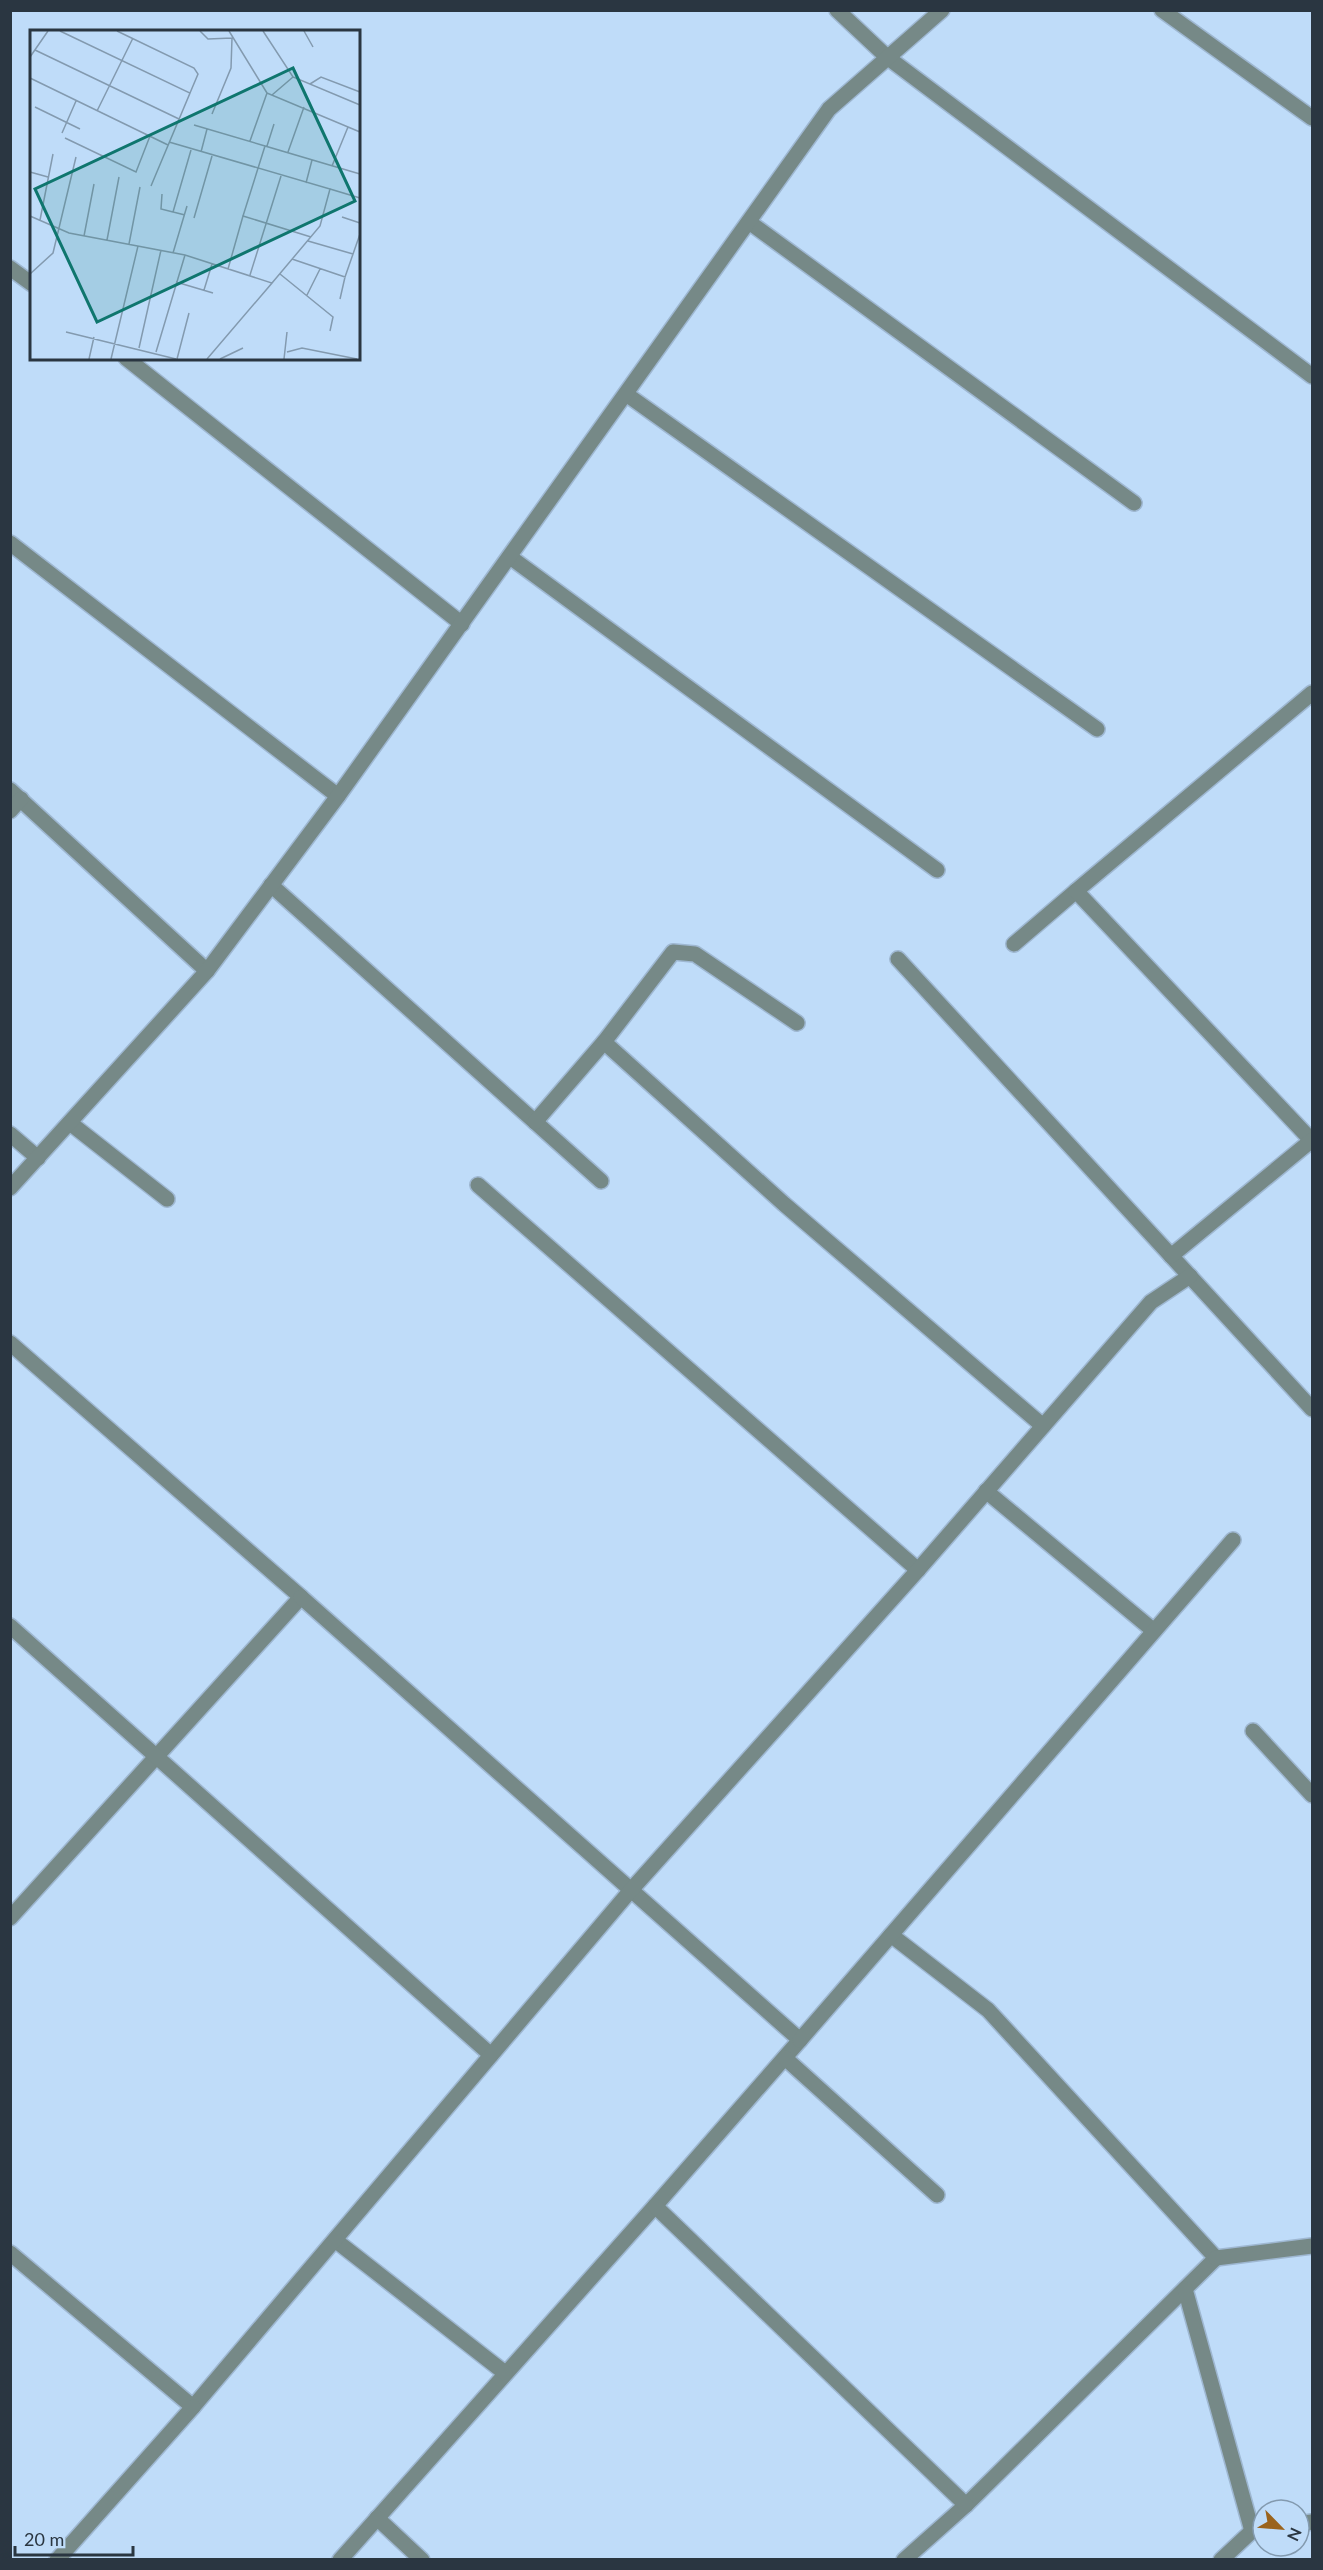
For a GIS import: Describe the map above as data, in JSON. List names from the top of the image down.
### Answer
{
  "scale_bar": "20 m",
  "north": "bottom right"
}
